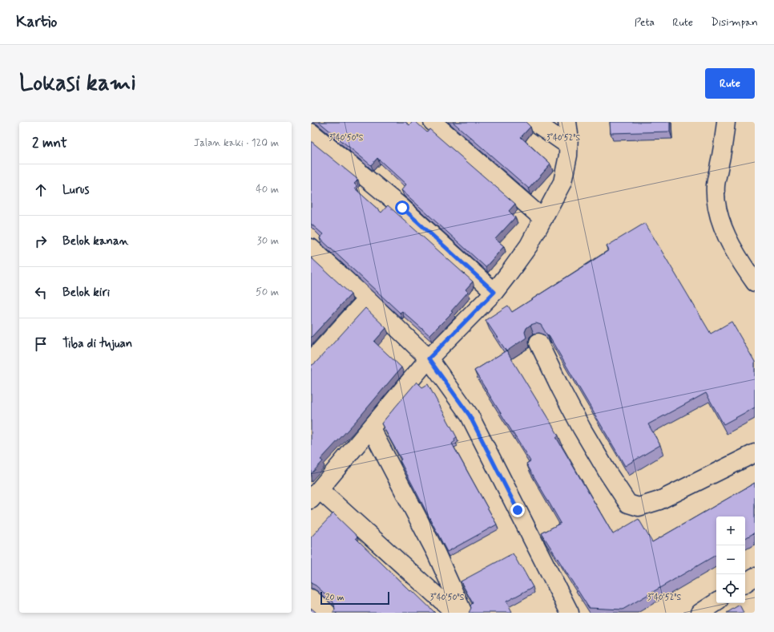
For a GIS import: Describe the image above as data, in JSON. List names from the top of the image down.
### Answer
{
  "scale_bar": "20 m",
  "page": {
    "header": "Kartio",
    "nav": ["Peta", "Rute", "Disimpan"],
    "buttons": "Rute",
    "title": "Lokasi kami",
    "heading": ["2 mnt", "Jalan kaki · 120 m"],
    "list": [
      ["Lurus", "40 m"],
      ["Belok kanan", "30 m"],
      ["Belok kiri", "50 m"],
      "Tiba di tujuan"
    ],
    "map_buttons": ["+", "−"],
    "scale": "20 m"
  },
  "coordinates": ["3°40'50\"S", "3°40'52\"S"]
}
